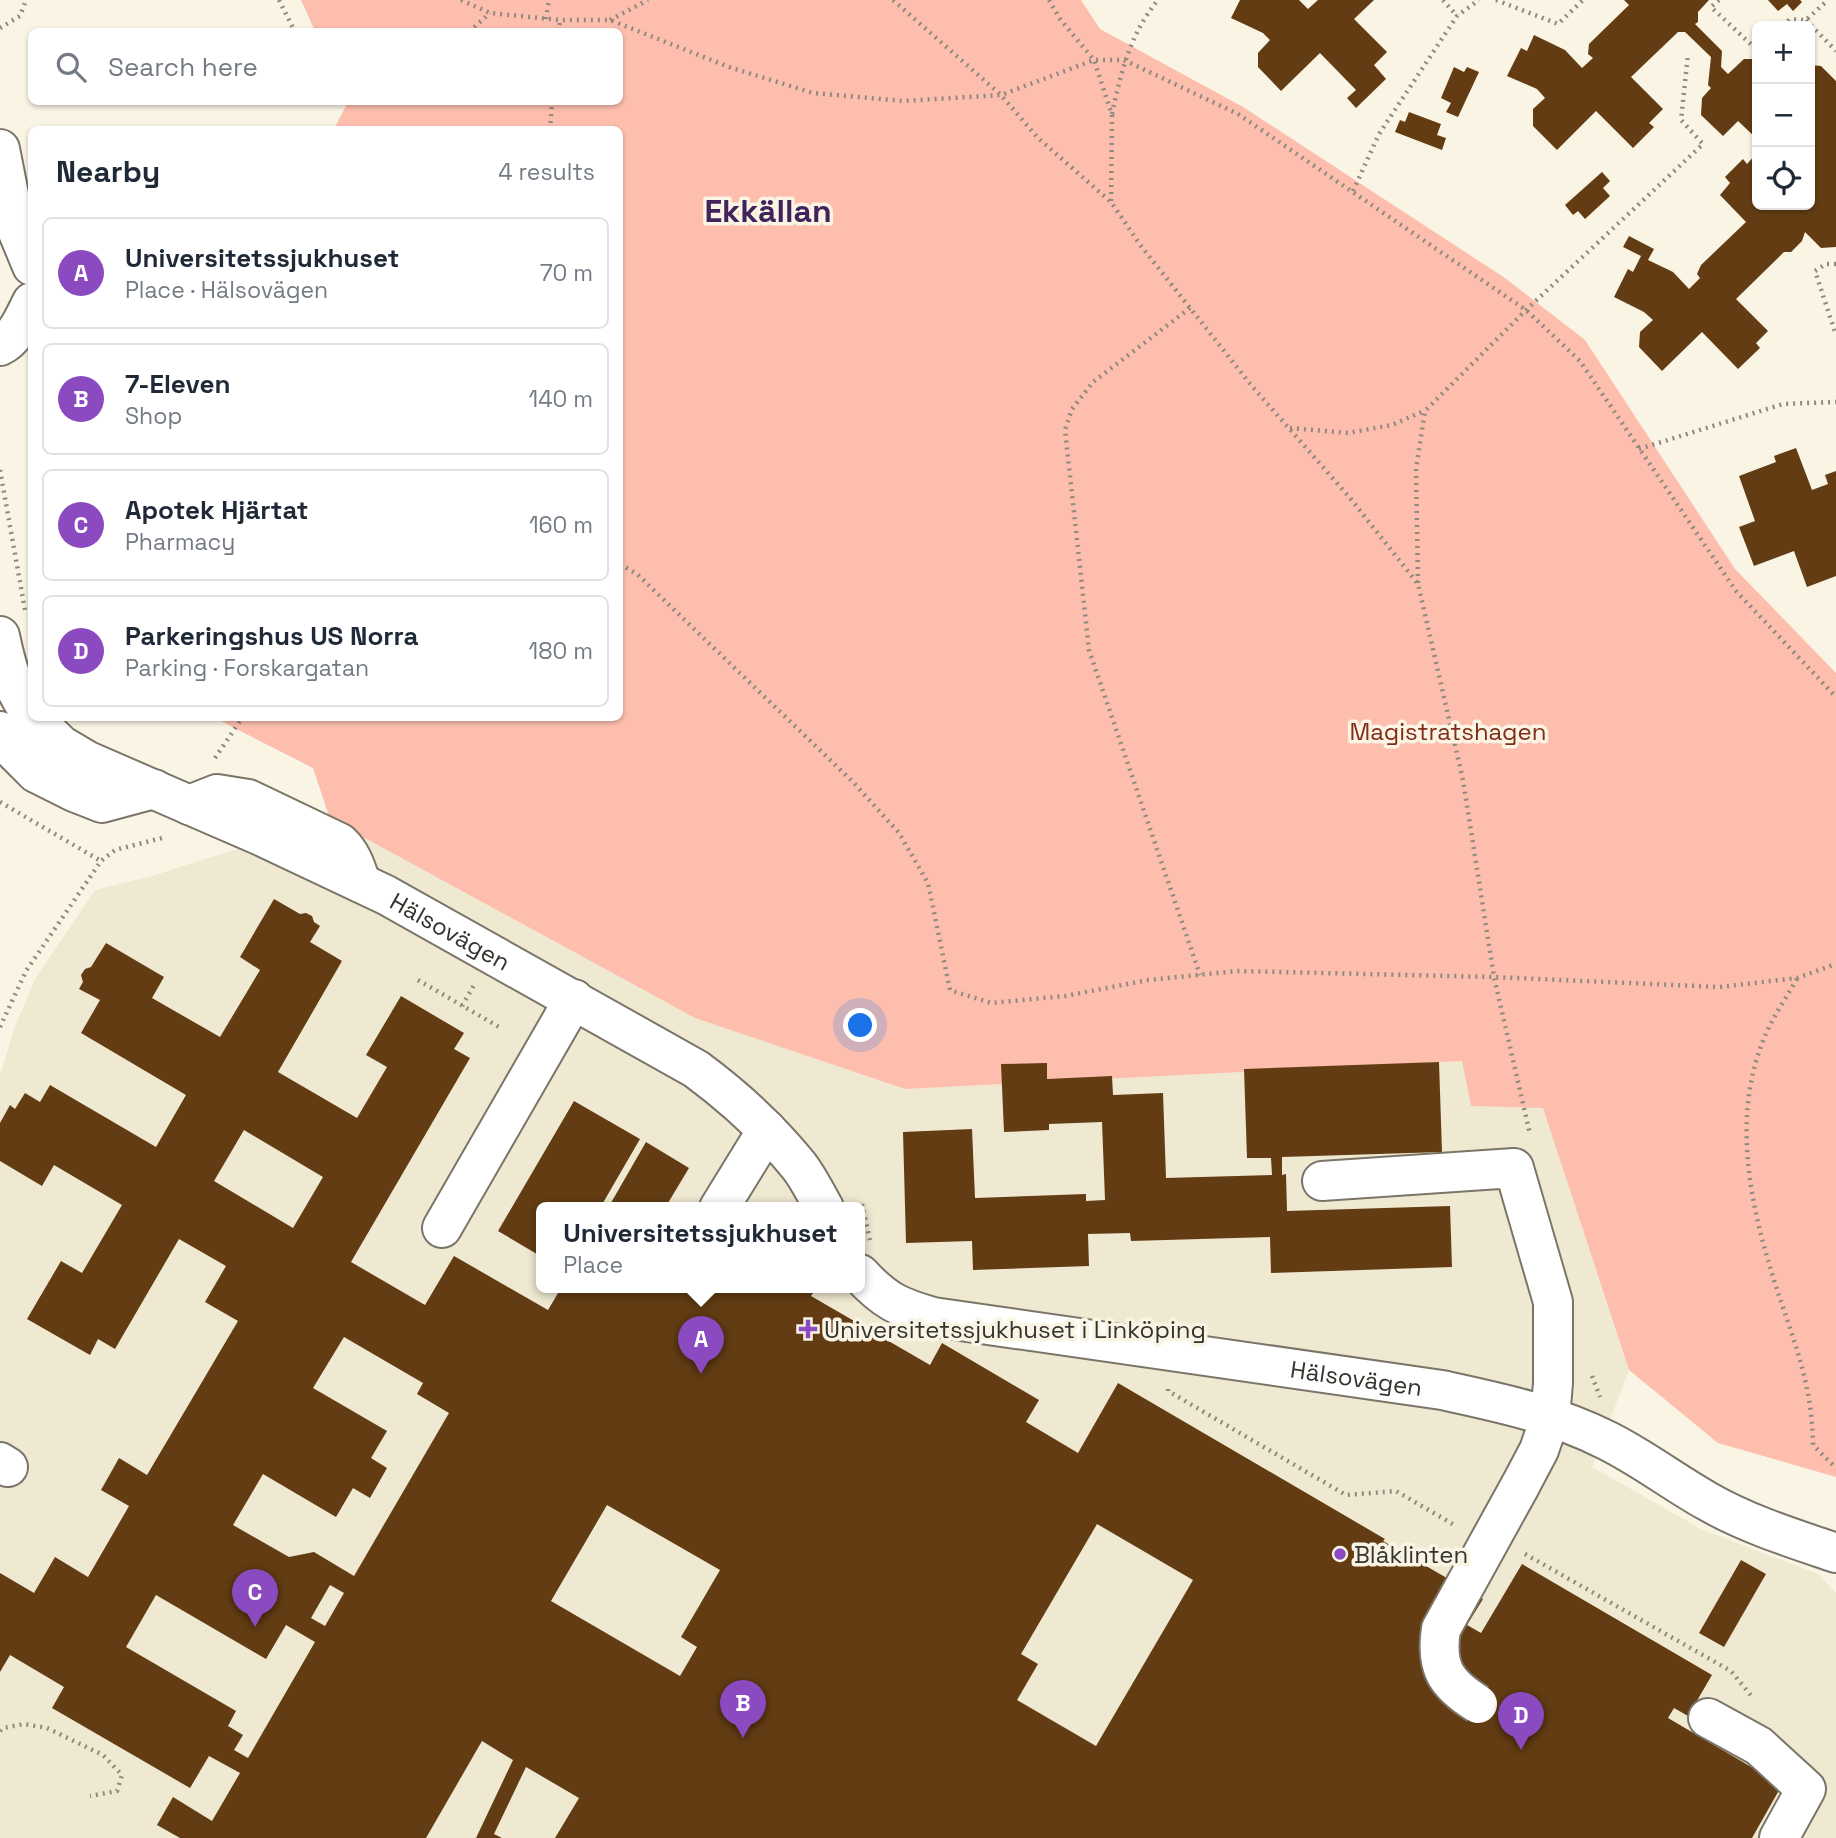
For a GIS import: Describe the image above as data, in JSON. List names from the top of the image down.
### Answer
{
  "streets": {
    "street": ["Hälsovägen"]
  },
  "districts": ["Ekkällan"],
  "parks": ["Magistratshagen"],
  "places": {
    "health": ["Universitetssjukhuset i Linköping"],
    "other": ["Blåklinten"]
  },
  "page": {
    "map_buttons": ["+", "−"],
    "search": "Search here",
    "heading": ["Nearby", "4 results"],
    "list": [
      {
        "mark": "A",
        "name": "Universitetssjukhuset",
        "note": "Place · Hälsovägen",
        "value": "70 m"
      },
      {
        "mark": "B",
        "name": "7-Eleven",
        "note": "Shop",
        "value": "140 m"
      },
      {
        "mark": "C",
        "name": "Apotek Hjärtat",
        "note": "Pharmacy",
        "value": "160 m"
      },
      {
        "mark": "D",
        "name": "Parkeringshus US Norra",
        "note": "Parking · Forskargatan",
        "value": "180 m"
      }
    ],
    "popup": ["Universitetssjukhuset", "Place"],
    "pins": [
      "A",
      "C",
      "B",
      "D"
    ]
  }
}
